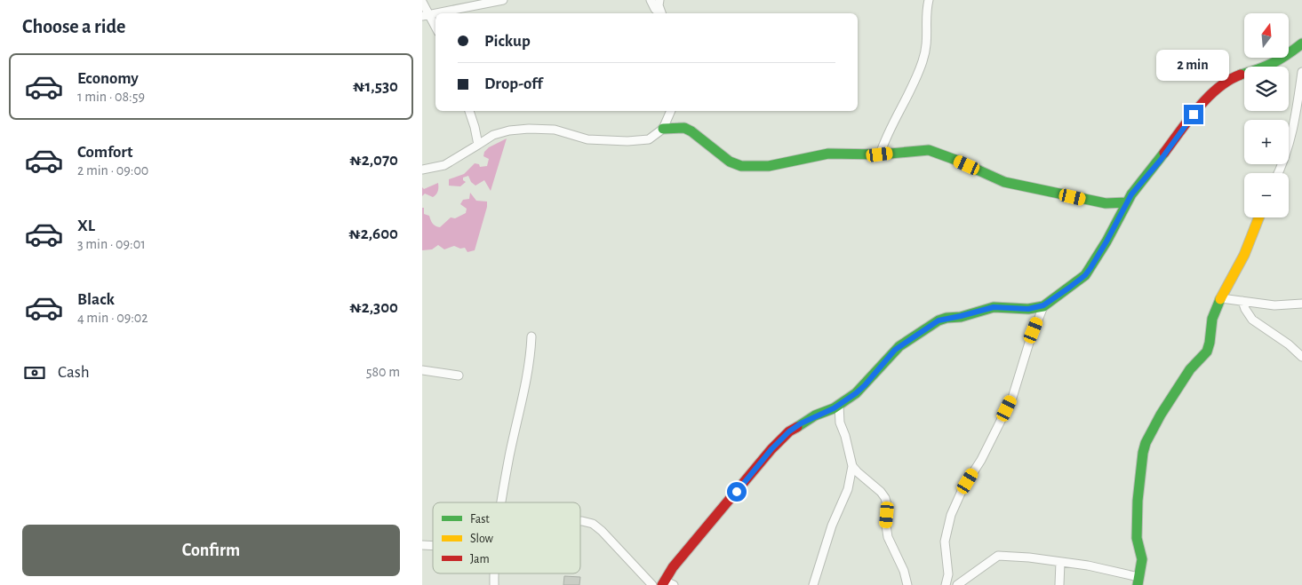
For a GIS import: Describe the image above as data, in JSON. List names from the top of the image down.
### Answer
{
  "legend": ["Fast", "Slow", "Jam"],
  "north": "top",
  "page": {
    "heading": "Choose a ride",
    "map_buttons": ["+", "−"],
    "banner": ["Pickup", "Drop-off"],
    "bubble": "2 min",
    "list": [
      {
        "name": "Economy",
        "note": "1 min · 08:59",
        "value": "₦1,530"
      },
      {
        "name": "Comfort",
        "note": "2 min · 09:00",
        "value": "₦2,070"
      },
      {
        "name": "XL",
        "note": "3 min · 09:01",
        "value": "₦2,600"
      },
      {
        "name": "Black",
        "note": "4 min · 09:02",
        "value": "₦2,300"
      }
    ],
    "pay": ["Cash", "580 m"],
    "buttons": "Confirm"
  }
}
